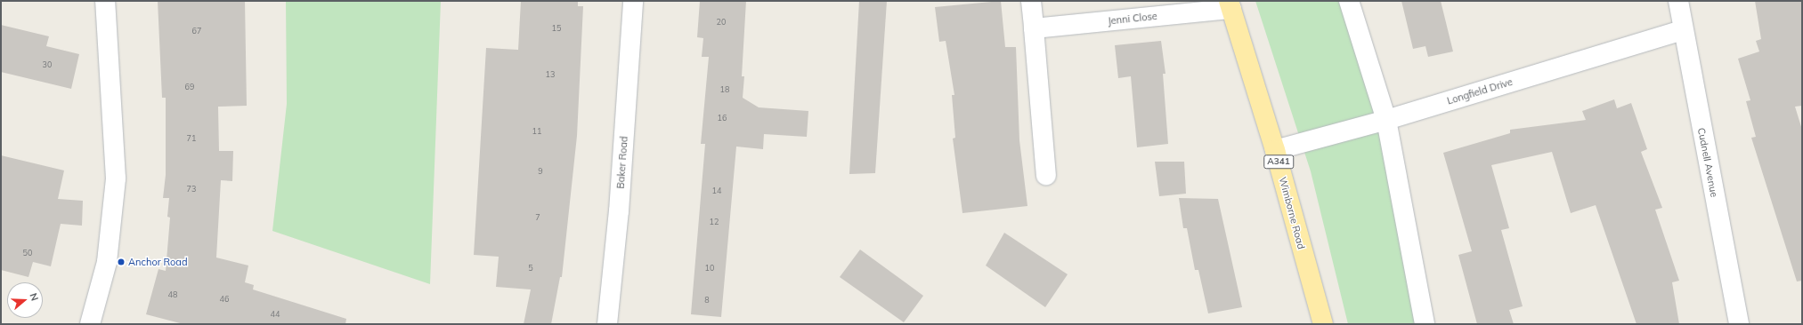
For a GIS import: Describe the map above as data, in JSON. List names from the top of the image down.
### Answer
{
  "streets": {
    "main road": ["A341", "Wimborne Road"],
    "street": [
      "Jenni Close",
      "Longfield Drive",
      "Baker Road",
      "Cudnell Avenue"
    ]
  },
  "crossings": [
    ["Jenni Close", "Wimborne Road"],
    ["Longfield Drive", "Cudnell Avenue"],
    ["Longfield Drive", "Wimborne Road"]
  ],
  "places": ["Anchor Road"],
  "house_numbers": [
    "20",
    "15",
    "67",
    "30",
    "13",
    "69",
    "18",
    "16",
    "11",
    "71",
    "9",
    "73",
    "14",
    "7",
    "12",
    "50",
    "5",
    "10",
    "48",
    "46",
    "8",
    "44"
  ],
  "north": "right"
}
